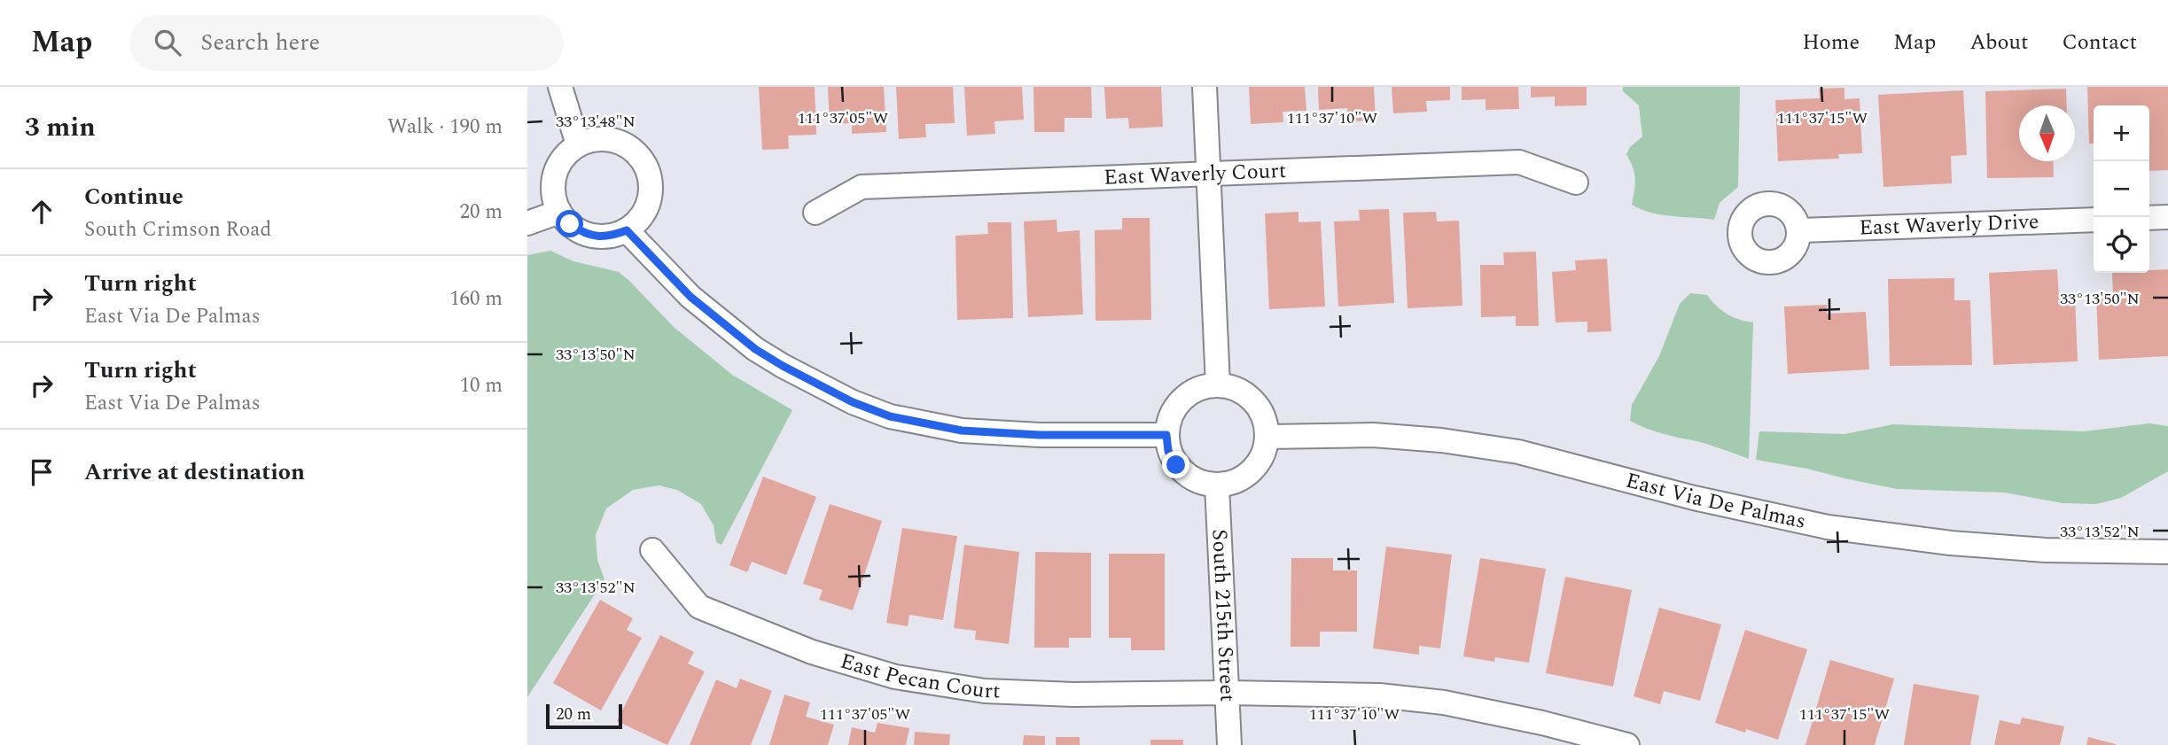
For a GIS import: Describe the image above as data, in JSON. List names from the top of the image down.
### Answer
{
  "streets": {
    "street": [
      "East Waverly Court",
      "East Waverly Drive",
      "East Via De Palmas",
      "South 215th Street",
      "East Pecan Court"
    ]
  },
  "crossings": [
    ["East Via De Palmas", "South 215th Street"],
    ["South 215th Street", "East Pecan Court"]
  ],
  "scale_bar": "20 m",
  "north": "bottom",
  "page": {
    "header": "Map",
    "search": "Search here",
    "nav": [
      "Home",
      "Map",
      "About",
      "Contact"
    ],
    "heading": ["3 min", "Walk · 190 m"],
    "map_buttons": ["+", "−"],
    "list": [
      ["Continue", "South Crimson Road", "20 m"],
      ["Turn right", "East Via De Palmas", "160 m"],
      ["Turn right", "East Via De Palmas", "10 m"],
      "Arrive at destination"
    ],
    "scale": "20 m"
  },
  "coordinates": [
    "111°37'05\"W",
    "111°37'10\"W",
    "111°37'15\"W",
    "33°13'48\"N",
    "33°13'50\"N",
    "33°13'52\"N"
  ]
}
